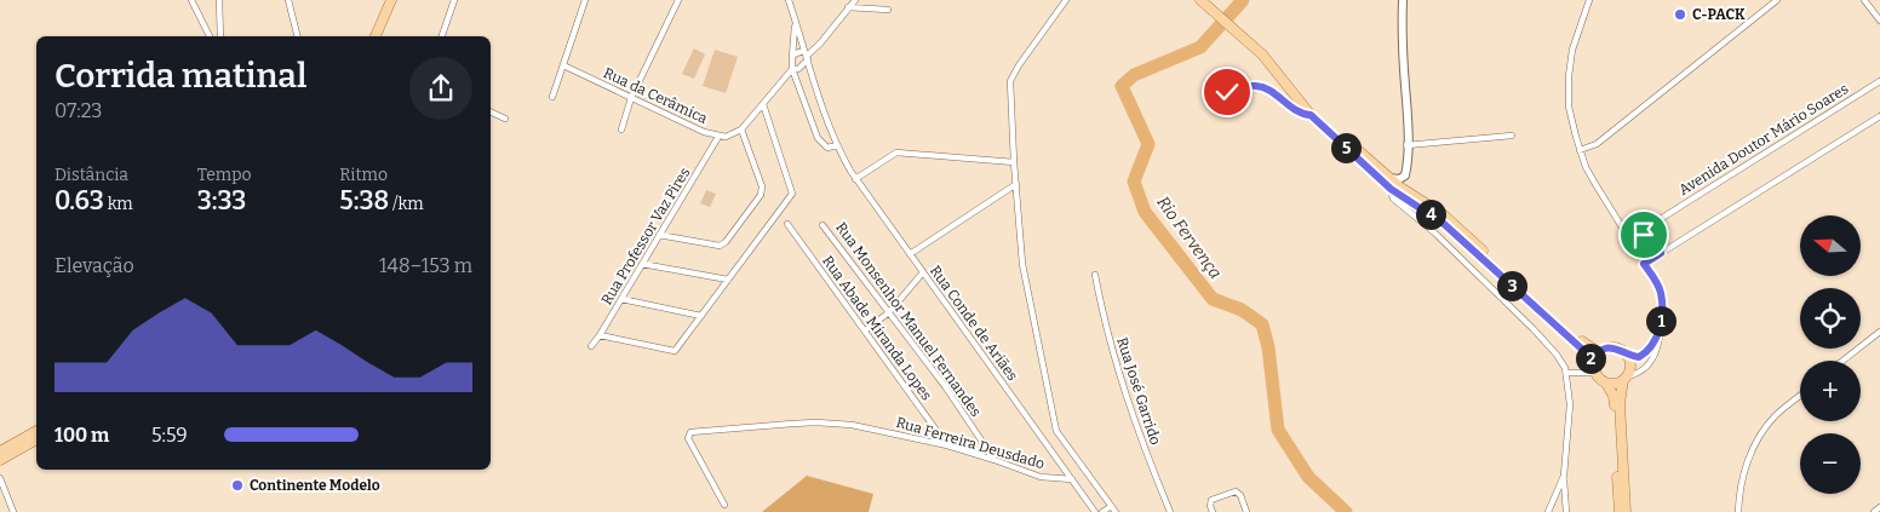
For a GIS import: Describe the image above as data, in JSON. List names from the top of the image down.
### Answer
{
  "streets": {
    "street": [
      "Rua da Cerâmica",
      "Avenida Doutor Mário Soares",
      "Rua Professor Vaz Pires",
      "Rua Monsenhor Manuel Fernandes",
      "Rua Conde de Ariães",
      "Rua Abade Miranda Lopes",
      "Rua José Garrido",
      "Rua Ferreira Deusdado"
    ]
  },
  "crossings": [
    ["Rua da Cerâmica", "Rua Professor Vaz Pires"],
    ["Rua Monsenhor Manuel Fernandes", "Rua Ferreira Deusdado"],
    ["Rua Conde de Ariães", "Rua Ferreira Deusdado"],
    ["Rua Abade Miranda Lopes", "Rua Ferreira Deusdado"]
  ],
  "water": ["Rio Fervença"],
  "places": ["C-PACK", "Continente Modelo"],
  "north": "left",
  "page": {
    "heading": ["Corrida matinal", "07:23"],
    "pins": [
      "5",
      "4",
      "3",
      "1",
      "2"
    ],
    "stats": [
      ["Distância", "0.63 km"],
      ["Tempo", "3:33"],
      ["Ritmo", "5:38 /km"]
    ],
    "map_buttons": ["+", "−"],
    "chart": ["Elevação", "148–153 m"],
    "list": [
      {
        "name": "100 m",
        "note": "5:59"
      }
    ]
  }
}
